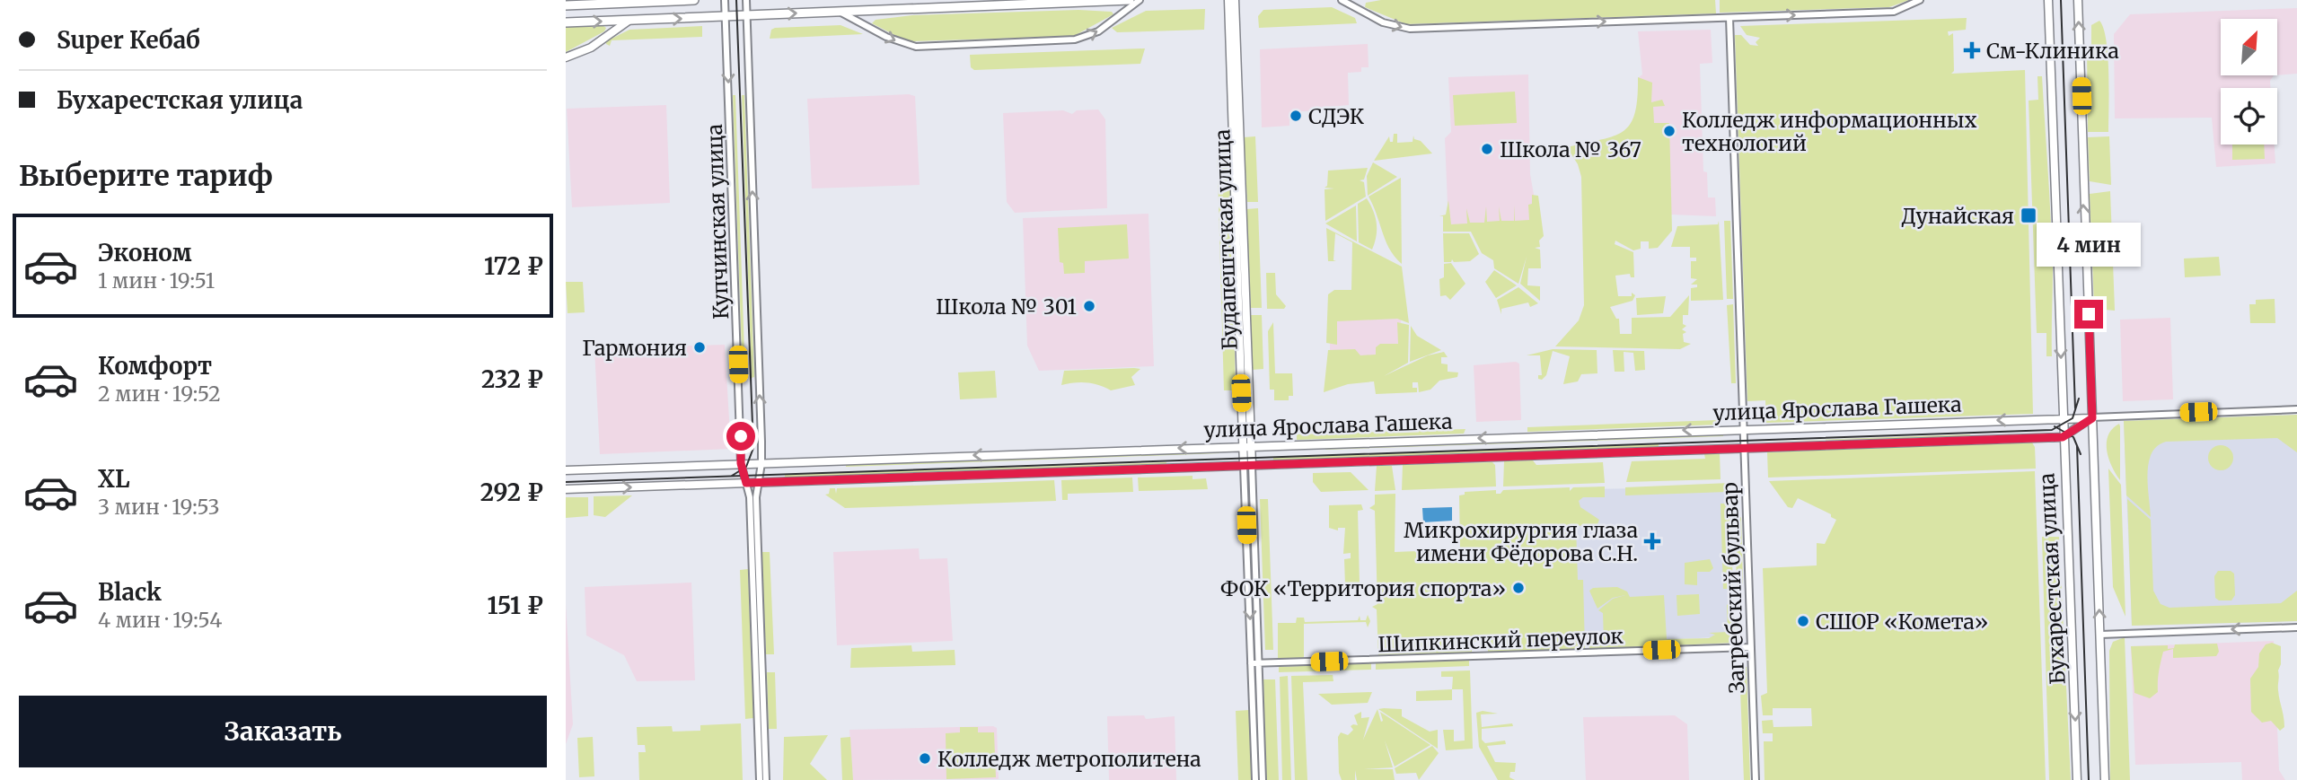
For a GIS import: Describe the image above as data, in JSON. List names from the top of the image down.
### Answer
{
  "streets": {
    "street": [
      "Купчинская улица",
      "Будапештская улица",
      "улица Ярослава Гашека",
      "Бухарестская улица",
      "Загребский бульвар",
      "Шипкинский переулок"
    ]
  },
  "crossings": [
    ["Купчинская улица", "улица Ярослава Гашека"],
    ["Будапештская улица", "улица Ярослава Гашека"],
    ["Будапештская улица", "Шипкинский переулок"],
    ["улица Ярослава Гашека", "Бухарестская улица"],
    ["улица Ярослава Гашека", "Загребский бульвар"],
    ["Загребский бульвар", "Шипкинский переулок"]
  ],
  "places": {
    "health": ["См-Клиника", "Микрохирургия глаза имени Фёдорова С.Н."],
    "other": [
      "СДЭК",
      "Колледж информационных технологий",
      "Школа № 367",
      "Школа № 301",
      "Гармония",
      "ФОК «Территория спорта»",
      "СШОР «Комета»",
      "Колледж метрополитена"
    ],
    "transit": ["Дунайская"]
  },
  "north": "top right",
  "page": {
    "banner": ["Super Кебаб", "Бухарестская улица"],
    "heading": "Выберите тариф",
    "list": [
      {
        "name": "Эконом",
        "note": "1 мин · 19:51",
        "value": "172 ₽"
      },
      {
        "name": "Комфорт",
        "note": "2 мин · 19:52",
        "value": "232 ₽"
      },
      {
        "name": "XL",
        "note": "3 мин · 19:53",
        "value": "292 ₽"
      },
      {
        "name": "Black",
        "note": "4 мин · 19:54",
        "value": "151 ₽"
      }
    ],
    "bubble": "4 мин",
    "buttons": "Заказать"
  }
}
